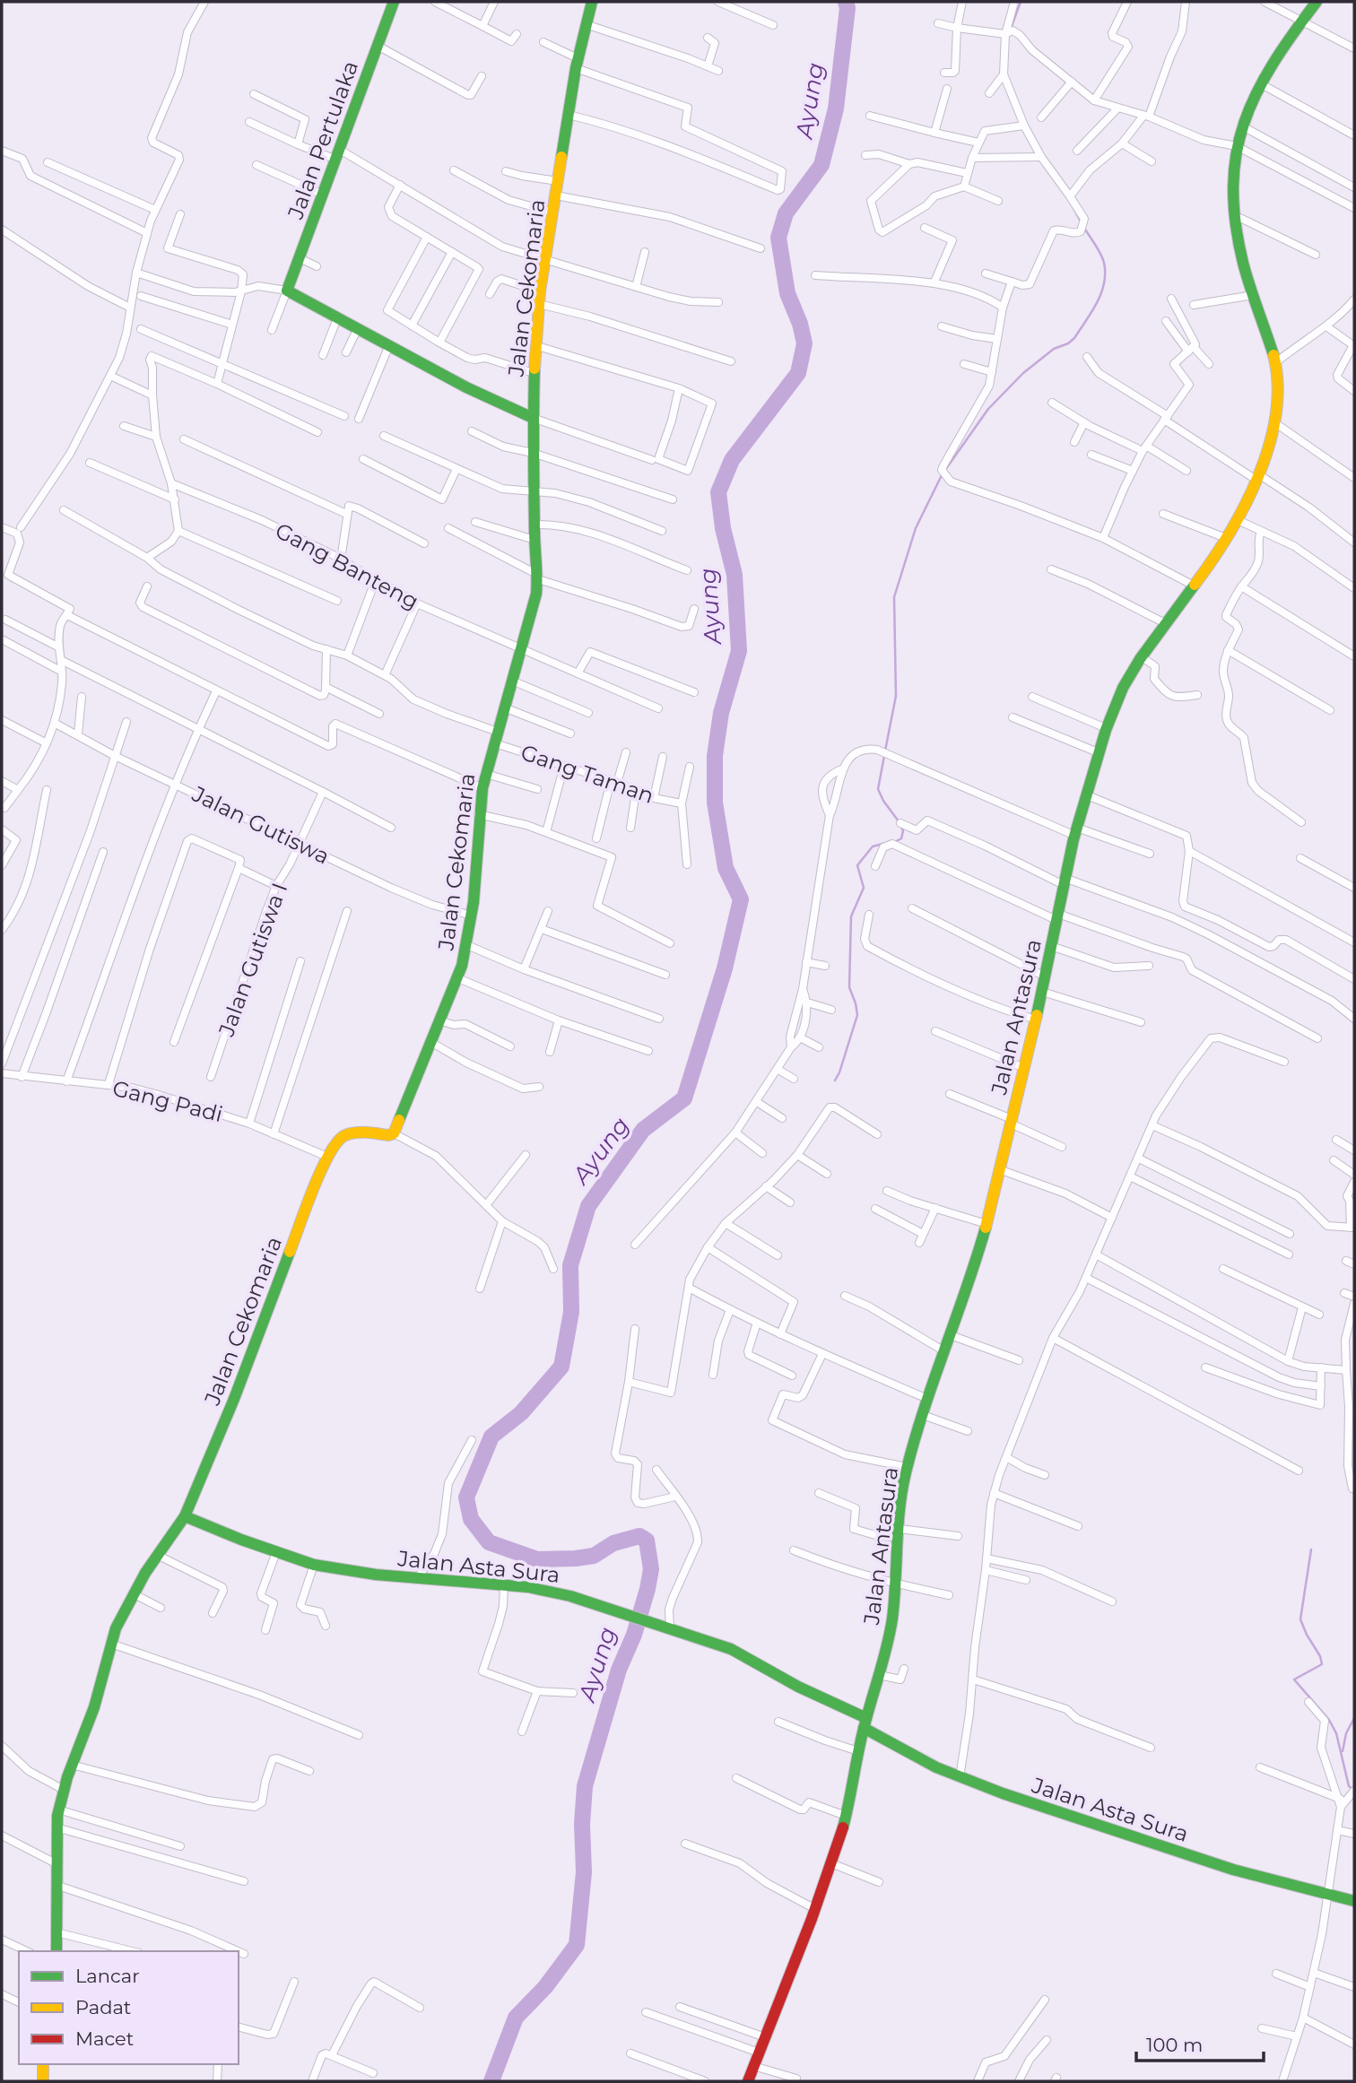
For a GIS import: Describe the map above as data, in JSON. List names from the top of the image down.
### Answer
{
  "streets": {
    "street": [
      "Jalan Pertulaka",
      "Jalan Cekomaria",
      "Gang Banteng",
      "Gang Taman",
      "Jalan Gutiswa",
      "Jalan Gutiswa I",
      "Jalan Antasura",
      "Gang Padi",
      "Jalan Asta Sura"
    ]
  },
  "crossings": [
    ["Jalan Cekomaria", "Gang Banteng"],
    ["Jalan Cekomaria", "Gang Taman"],
    ["Jalan Cekomaria", "Jalan Gutiswa"],
    ["Jalan Cekomaria", "Gang Padi"],
    ["Jalan Cekomaria", "Jalan Asta Sura"],
    ["Jalan Gutiswa", "Jalan Gutiswa I"],
    ["Jalan Antasura", "Jalan Asta Sura"]
  ],
  "water": ["Ayung"],
  "legend": ["Lancar", "Padat", "Macet"],
  "scale_bar": "100 m"
}
